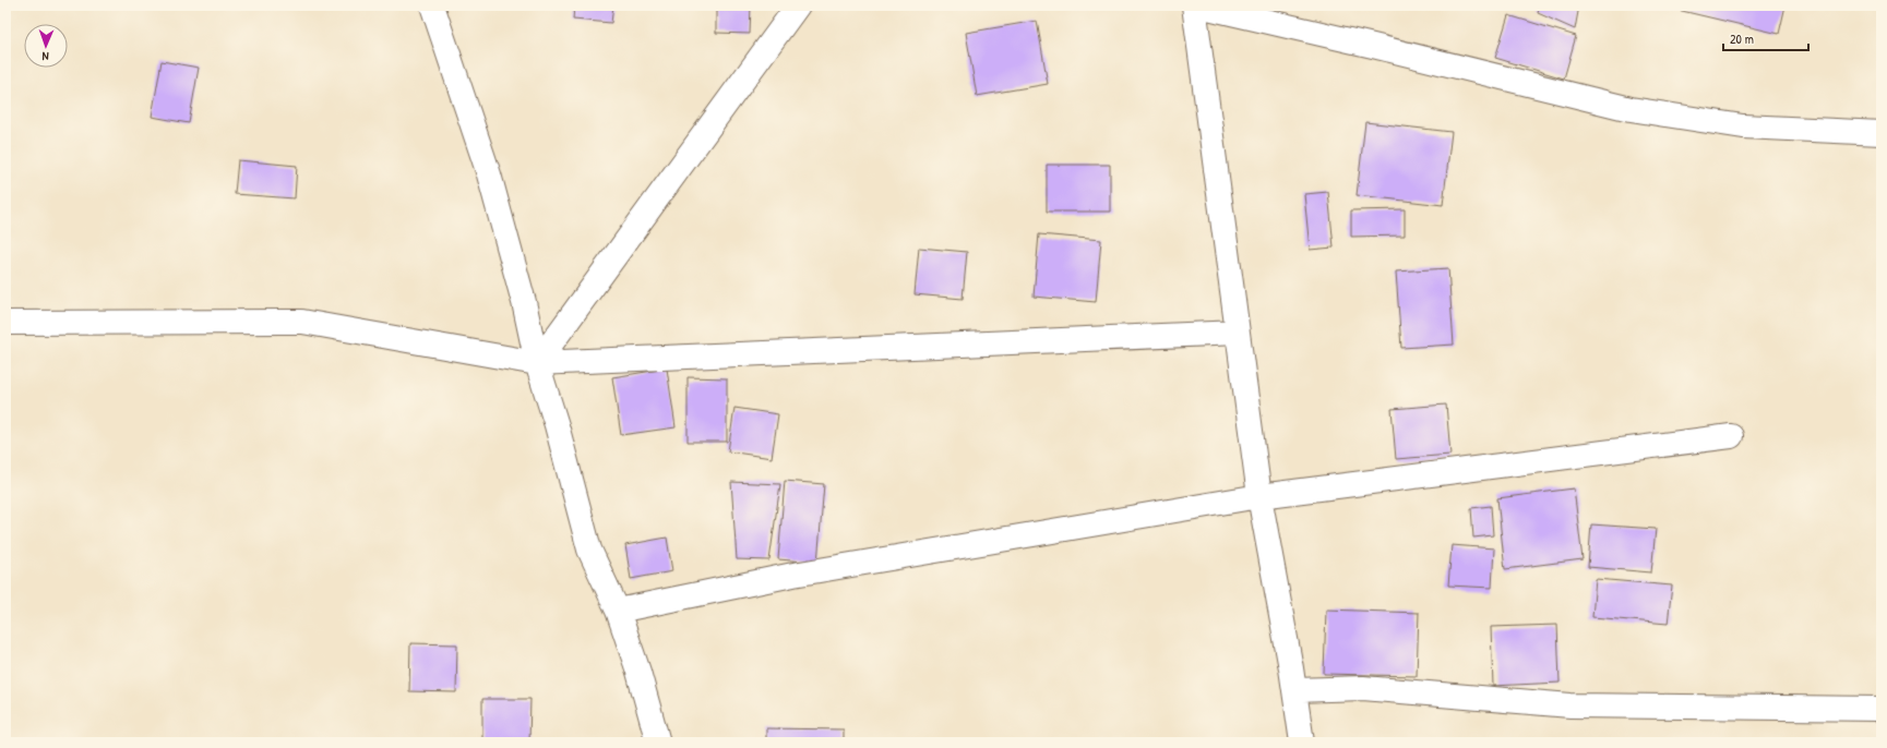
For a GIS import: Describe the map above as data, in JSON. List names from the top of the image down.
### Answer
{
  "scale_bar": "20 m",
  "north": "bottom"
}
